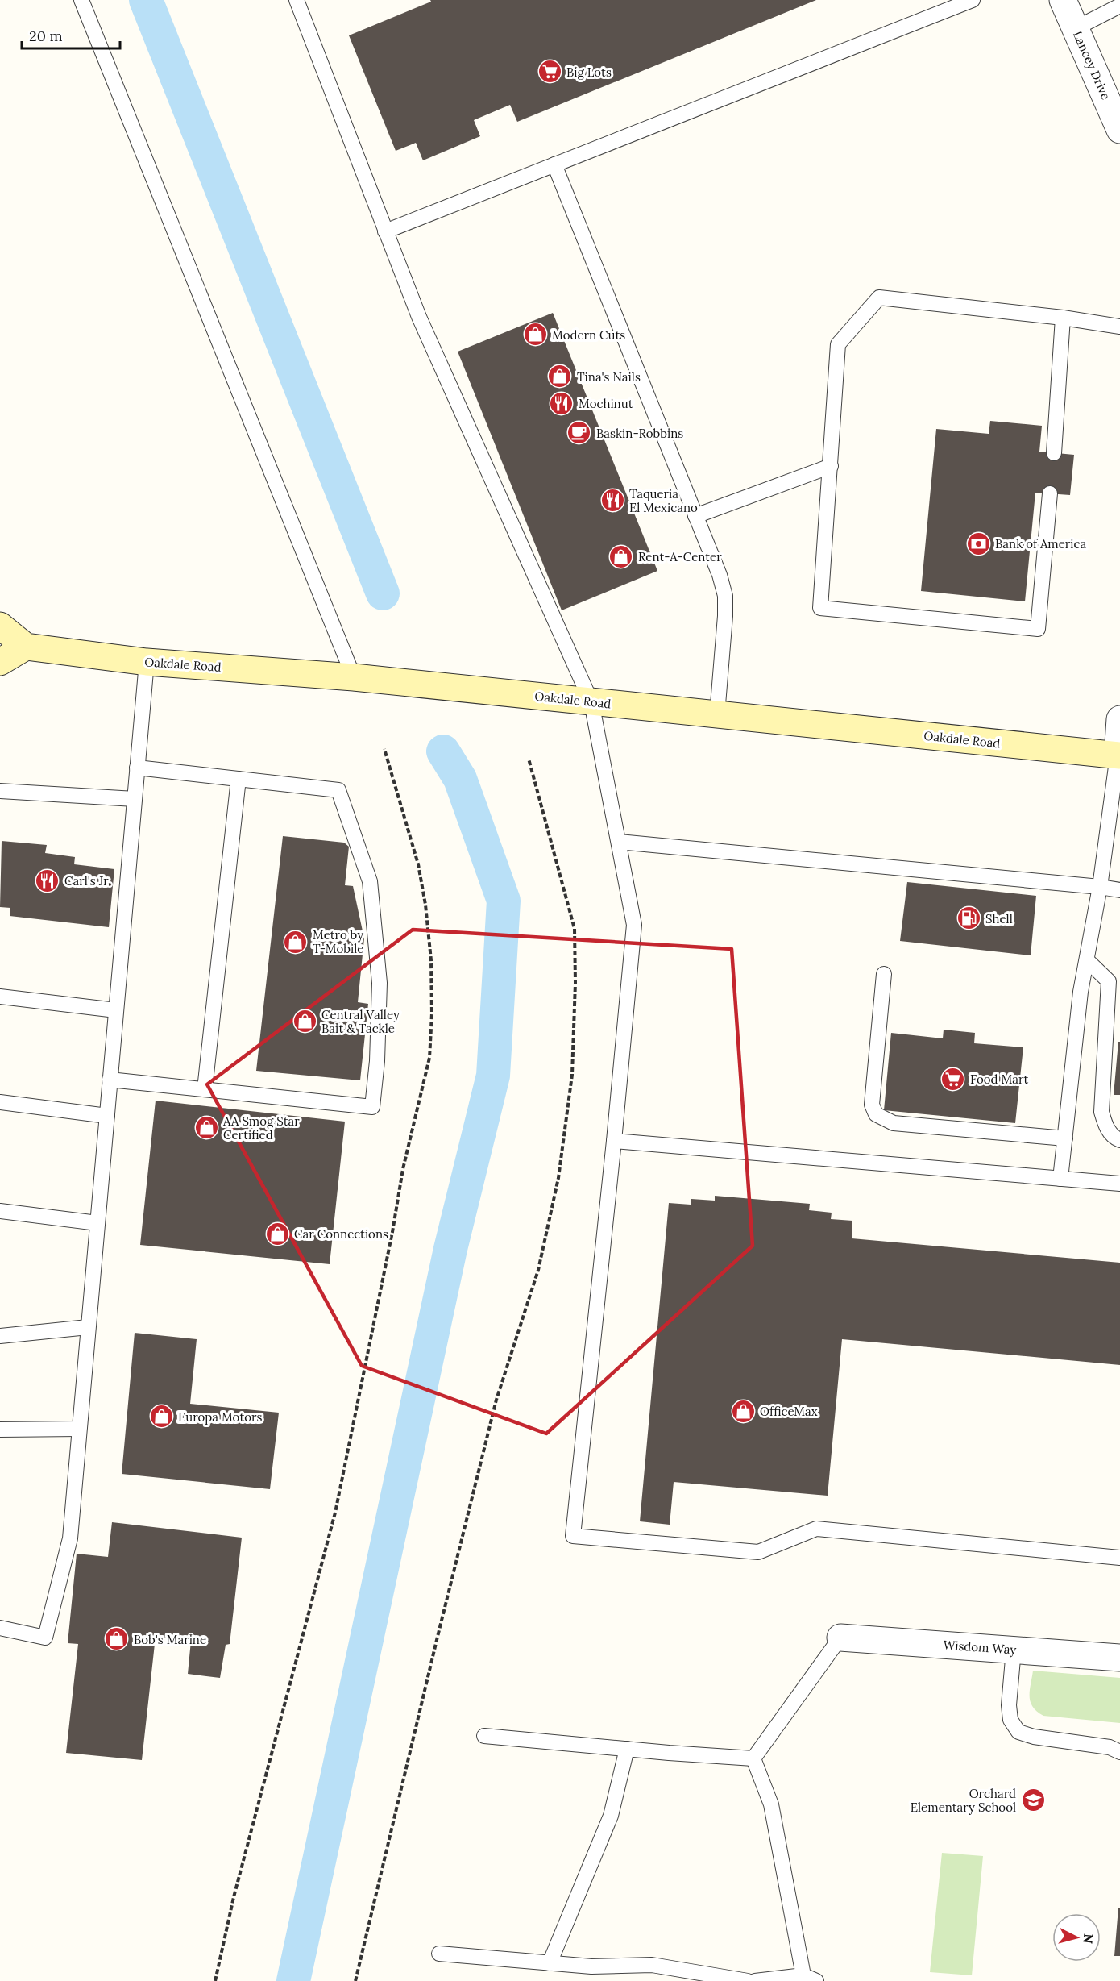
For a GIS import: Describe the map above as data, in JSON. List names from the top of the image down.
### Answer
{
  "streets": {
    "main road": ["Oakdale Road"],
    "street": ["Lancey Drive", "Wisdom Way"]
  },
  "places": {
    "supermarket": ["Big Lots", "Food Mart"],
    "shop": [
      "Modern Cuts",
      "Tina's Nails",
      "Rent-A-Center",
      "Metro by T-Mobile",
      "Central Valley Bait & Tackle",
      "AA Smog Star Certified",
      "Car Connections",
      "OfficeMax",
      "Europa Motors",
      "Bob's Marine"
    ],
    "restaurant": ["Mochinut", "Taqueria El Mexicano", "Carl's Jr."],
    "cafe": ["Baskin-Robbins"],
    "bank": ["Bank of America"],
    "fuel station": ["Shell"],
    "school or university": ["Orchard Elementary School"]
  },
  "scale_bar": "20 m",
  "north": "right"
}
